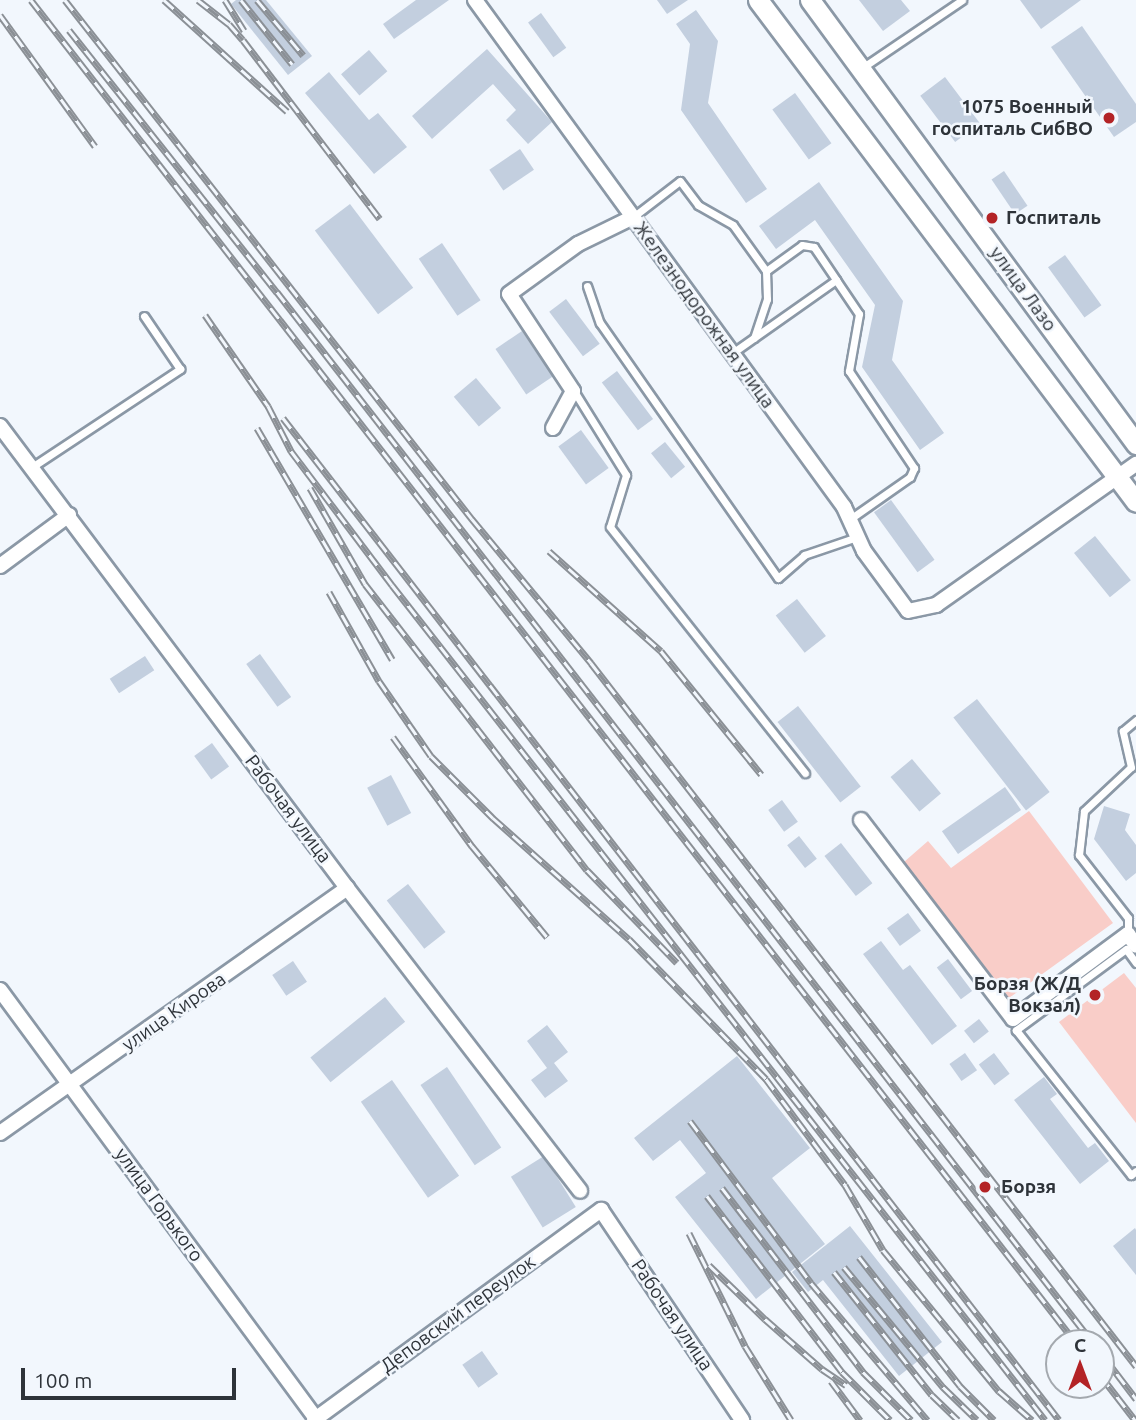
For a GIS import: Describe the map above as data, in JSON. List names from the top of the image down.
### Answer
{
  "streets": {
    "street": [
      "улица Лазо",
      "Железнодорожная улица",
      "Рабочая улица",
      "улица Кирова",
      "улица Горького",
      "Деповский переулок"
    ]
  },
  "crossings": [
    ["Рабочая улица", "улица Кирова"],
    ["Рабочая улица", "Деповский переулок"],
    ["улица Кирова", "улица Горького"],
    ["улица Горького", "Деповский переулок"]
  ],
  "places": [
    "1075 Военный госпиталь СибВО",
    "Госпиталь",
    "Борзя (Ж/Д Вокзал)",
    "Борзя"
  ],
  "scale_bar": "100 m",
  "north": "top"
}
